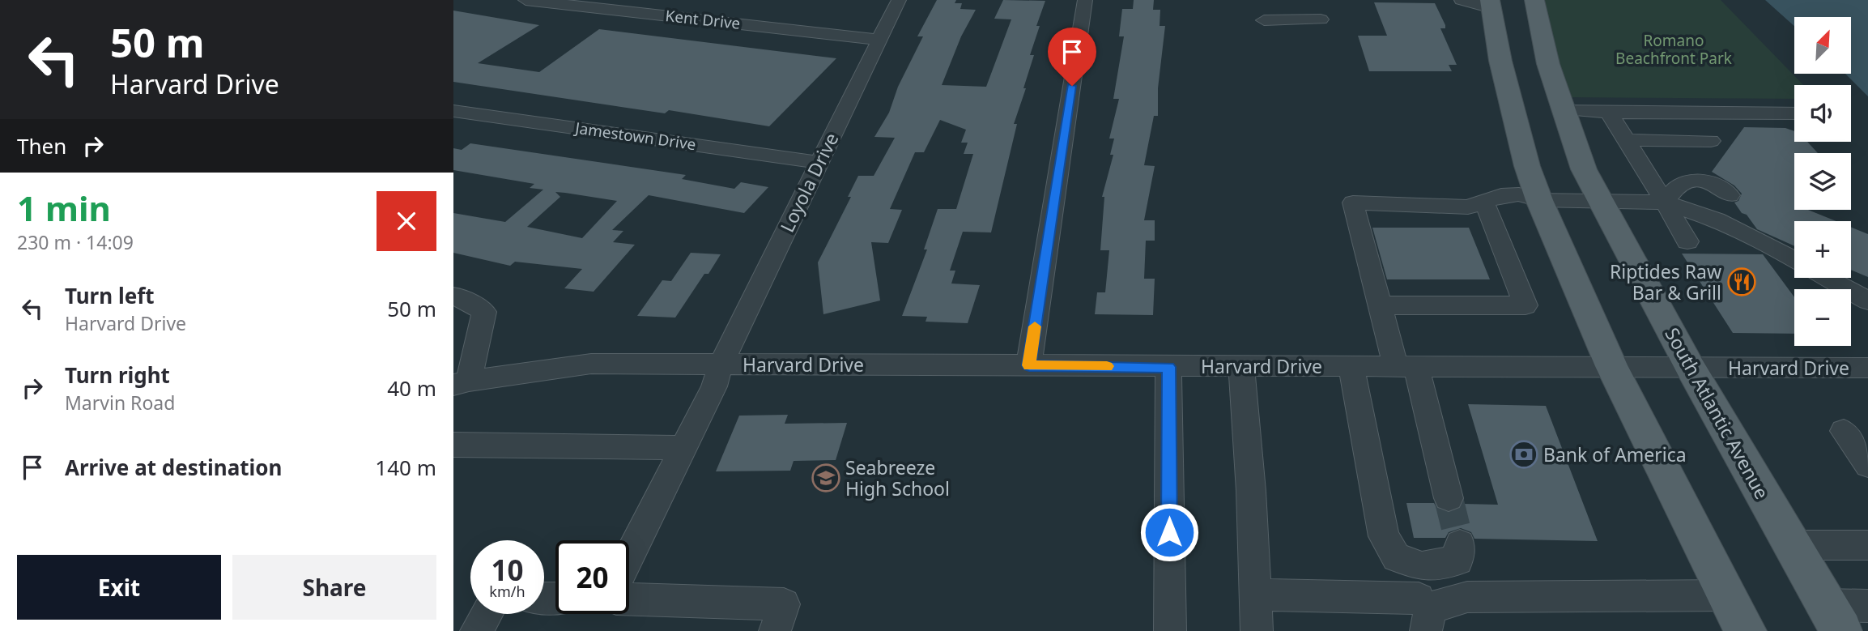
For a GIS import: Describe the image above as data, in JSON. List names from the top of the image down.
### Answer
{
  "streets": {
    "main road": ["South Atlantic Avenue"],
    "street": [
      "Kent Drive",
      "Jamestown Drive",
      "Loyola Drive",
      "Harvard Drive"
    ]
  },
  "crossings": [
    ["Kent Drive", "Loyola Drive"],
    ["Jamestown Drive", "Loyola Drive"],
    ["Loyola Drive", "Harvard Drive"],
    ["Harvard Drive", "South Atlantic Avenue"]
  ],
  "parks": ["Romano Beachfront Park"],
  "places": {
    "restaurant": ["Riptides Raw Bar & Grill"],
    "bank": ["Bank of America"],
    "school or university": ["Seabreeze High School"]
  },
  "north": "top right",
  "page": {
    "turn": ["50 m", "Harvard Drive"],
    "map_buttons": ["+", "−"],
    "then": "Then",
    "heading": ["1 min", "230 m · 14:09"],
    "list": [
      {
        "name": "Turn left",
        "note": "Harvard Drive",
        "value": "50 m"
      },
      {
        "name": "Turn right",
        "note": "Marvin Road",
        "value": "40 m"
      },
      {
        "name": "Arrive at destination",
        "value": "140 m"
      }
    ],
    "speed": "10 km/h",
    "limit": "20",
    "buttons": ["Exit", "Share"]
  }
}
